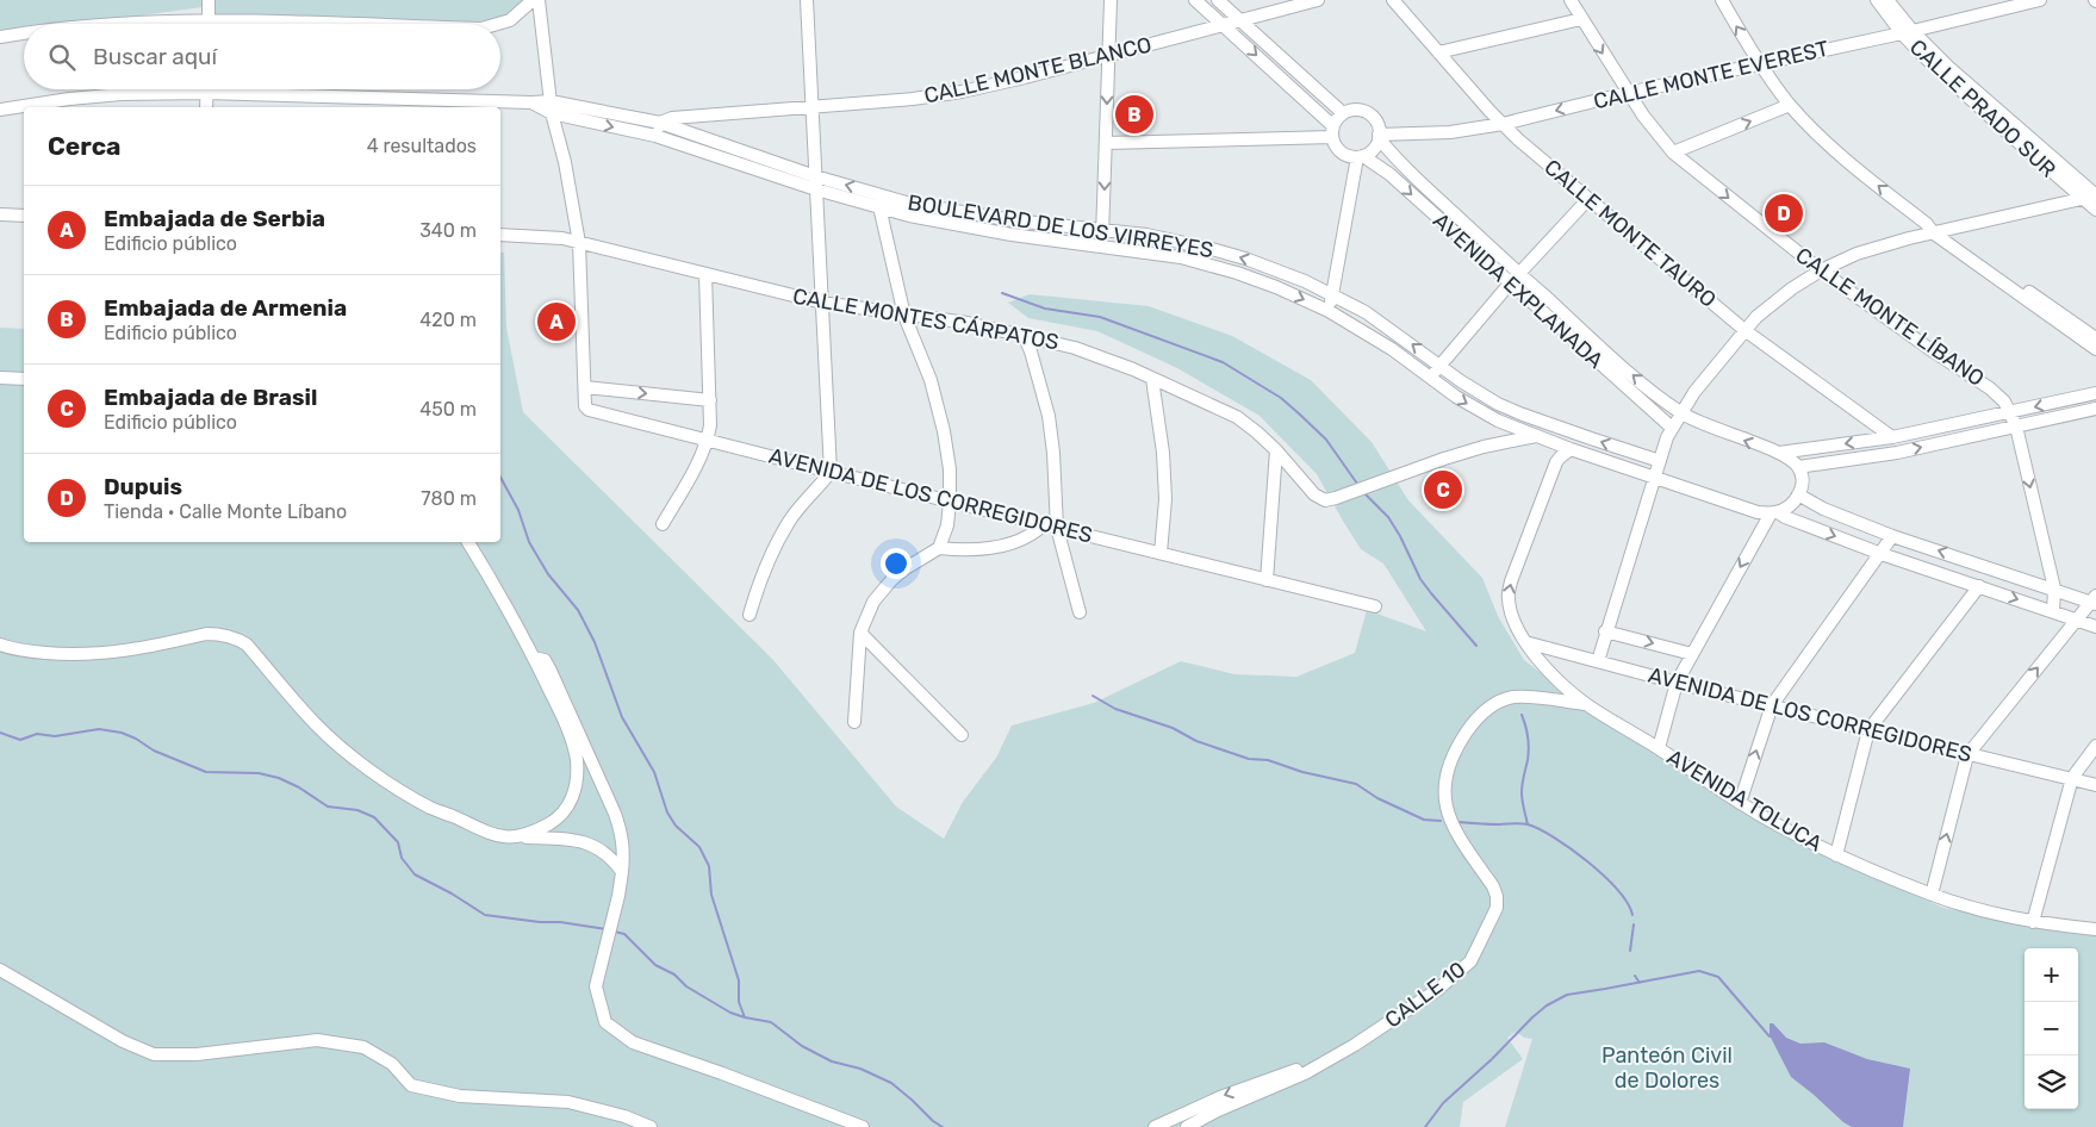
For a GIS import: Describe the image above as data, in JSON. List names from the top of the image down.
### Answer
{
  "streets": {
    "street": [
      "CALLE MONTE BLANCO",
      "CALLE MONTE EVEREST",
      "CALLE PRADO SUR",
      "BOULEVARD DE LOS VIRREYES",
      "CALLE MONTE TAURO",
      "AVENIDA EXPLANADA",
      "CALLE MONTE LÍBANO",
      "CALLE MONTES CÁRPATOS",
      "AVENIDA DE LOS CORREGIDORES",
      "AVENIDA TOLUCA",
      "CALLE 10"
    ]
  },
  "crossings": [
    ["CALLE MONTE BLANCO", "BOULEVARD DE LOS VIRREYES"],
    ["CALLE MONTE EVEREST", "CALLE PRADO SUR"],
    ["CALLE MONTE EVEREST", "CALLE MONTE TAURO"],
    ["CALLE MONTE EVEREST", "AVENIDA EXPLANADA"],
    ["CALLE MONTE EVEREST", "CALLE MONTE LÍBANO"],
    ["BOULEVARD DE LOS VIRREYES", "CALLE MONTES CÁRPATOS"],
    ["BOULEVARD DE LOS VIRREYES", "AVENIDA TOLUCA"],
    ["AVENIDA DE LOS CORREGIDORES", "AVENIDA TOLUCA"],
    ["AVENIDA TOLUCA", "CALLE 10"]
  ],
  "one_way": ["CALLE MONTE LÍBANO"],
  "parks": ["Panteón Civil de Dolores"],
  "page": {
    "search": "Buscar aquí",
    "pins": [
      "B",
      "D",
      "A",
      "C"
    ],
    "heading": ["Cerca", "4 resultados"],
    "list": [
      {
        "mark": "A",
        "name": "Embajada de Serbia",
        "note": "Edificio público",
        "value": "340 m"
      },
      {
        "mark": "B",
        "name": "Embajada de Armenia",
        "note": "Edificio público",
        "value": "420 m"
      },
      {
        "mark": "C",
        "name": "Embajada de Brasil",
        "note": "Edificio público",
        "value": "450 m"
      },
      {
        "mark": "D",
        "name": "Dupuis",
        "note": "Tienda · Calle Monte Líbano",
        "value": "780 m"
      }
    ],
    "map_buttons": ["+", "−"]
  }
}
